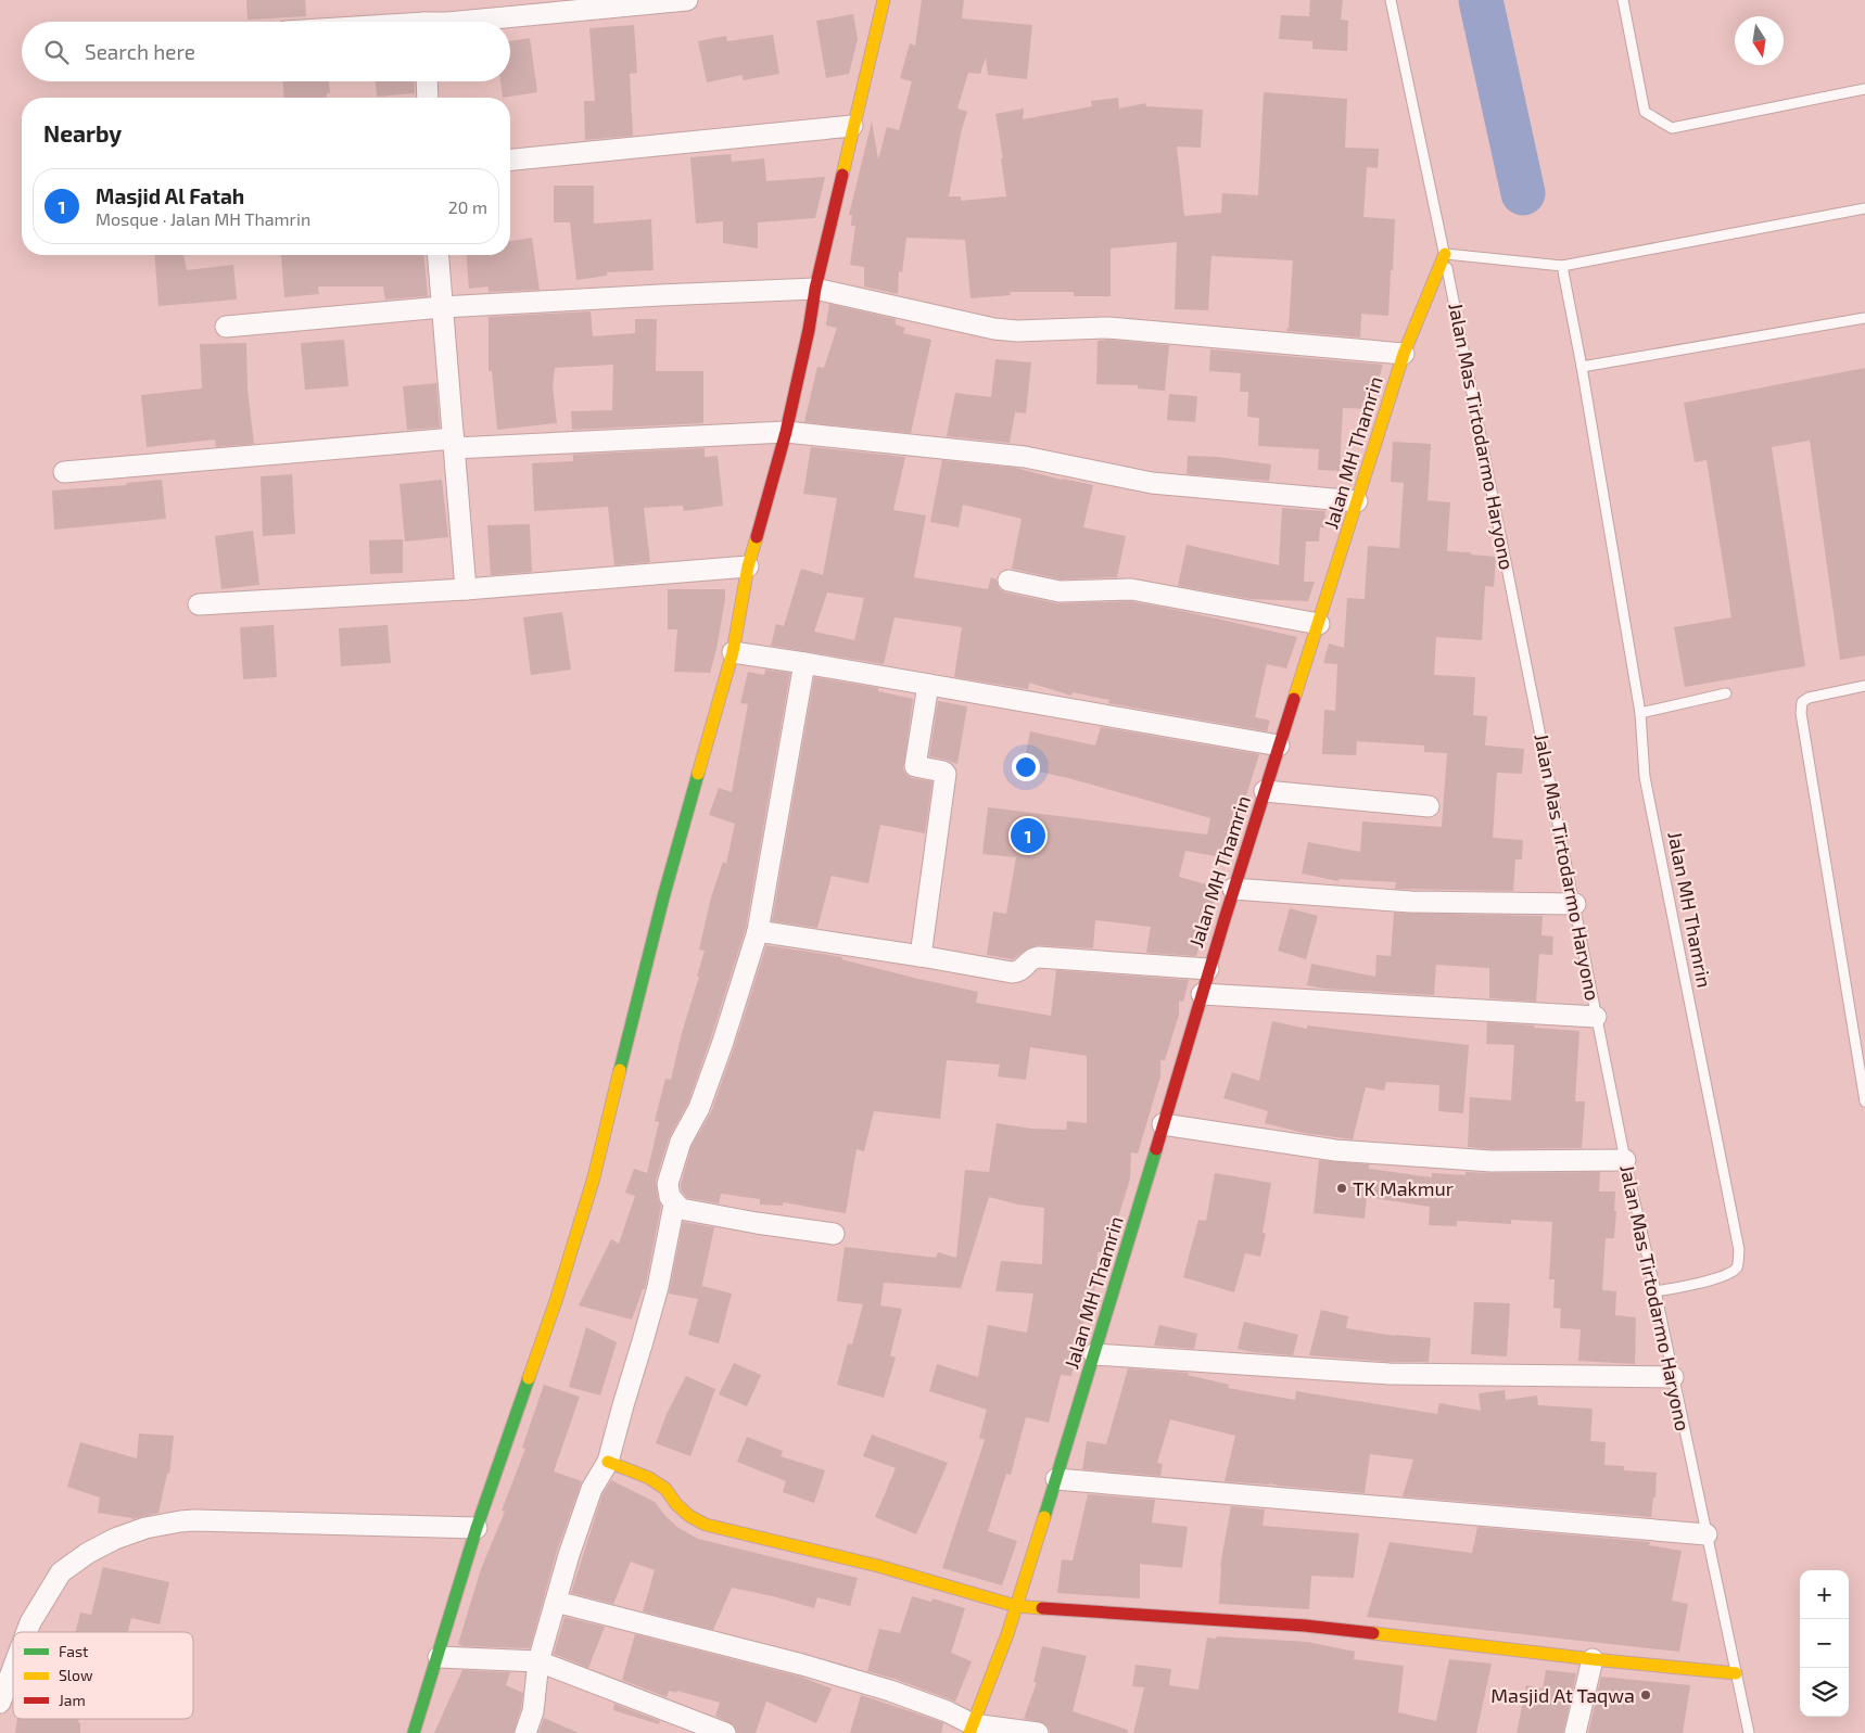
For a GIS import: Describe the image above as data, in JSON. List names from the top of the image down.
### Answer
{
  "streets": {
    "street": ["Jalan MH Thamrin"],
    "lane": ["Jalan Mas Tirtodarmo Haryono"]
  },
  "crossings": [
    ["Jalan Mas Tirtodarmo Haryono", "Jalan MH Thamrin"]
  ],
  "places": ["TK Makmur", "Masjid At Taqwa"],
  "legend": ["Fast", "Slow", "Jam"],
  "north": "bottom",
  "page": {
    "search": "Search here",
    "heading": "Nearby",
    "list": [
      {
        "mark": "1",
        "name": "Masjid Al Fatah",
        "note": "Mosque · Jalan MH Thamrin",
        "value": "20 m"
      }
    ],
    "pins": "1",
    "map_buttons": ["+", "−"]
  }
}
